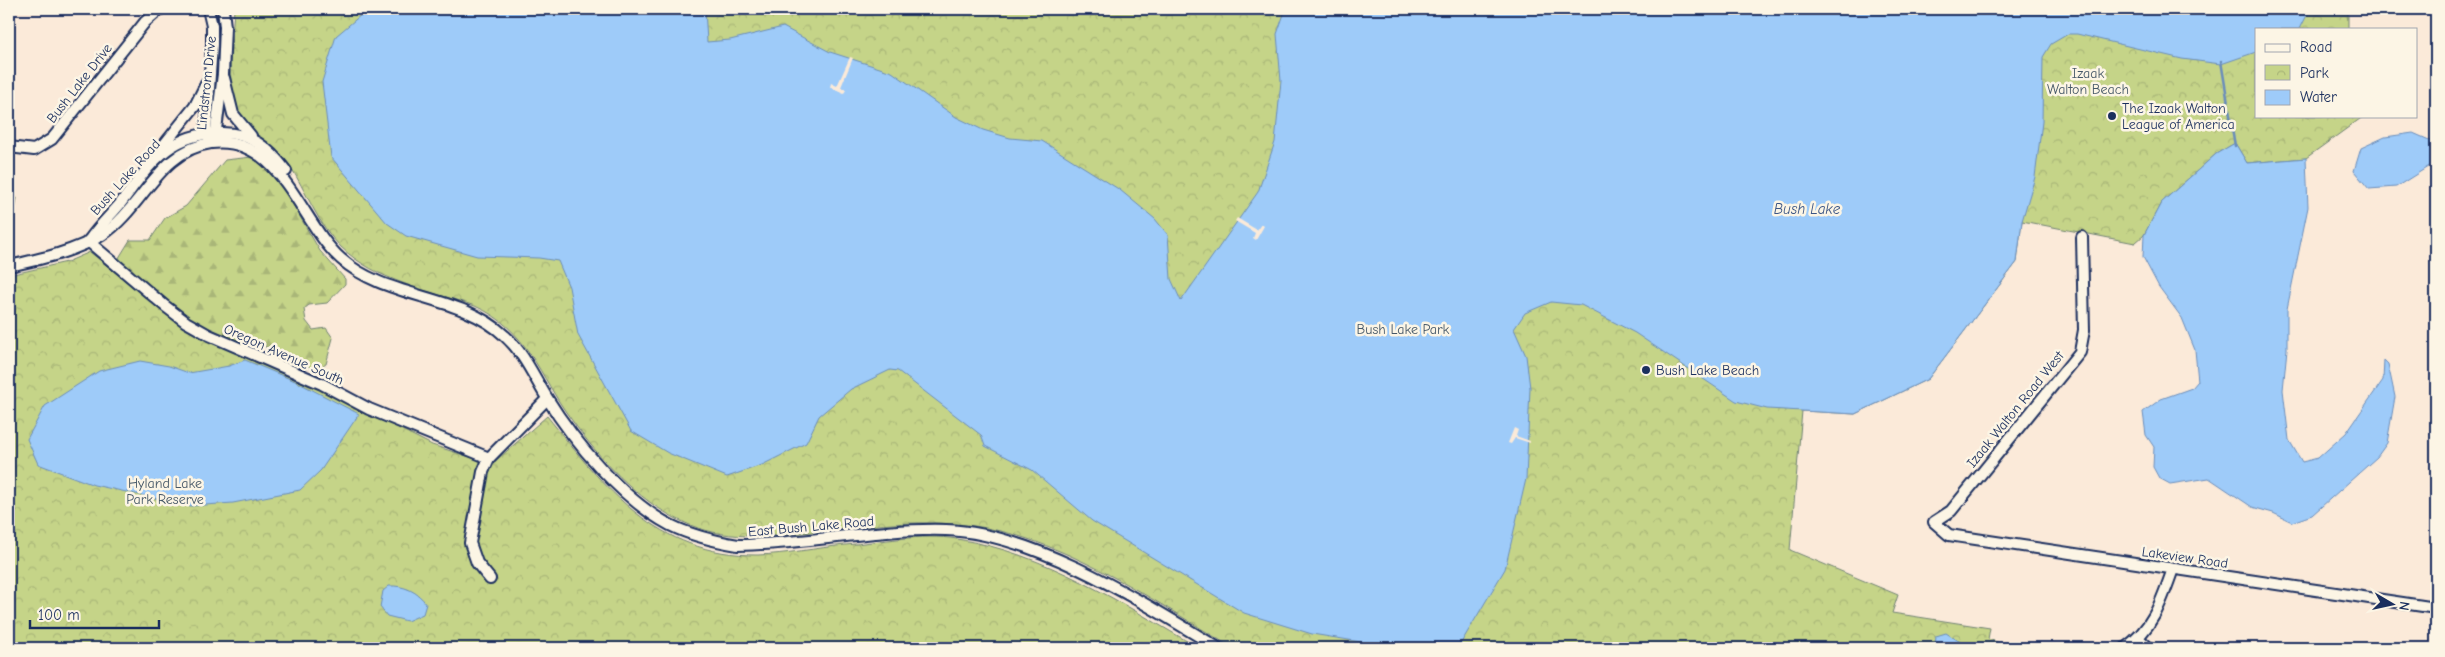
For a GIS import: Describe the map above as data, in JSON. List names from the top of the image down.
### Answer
{
  "streets": {
    "street": [
      "Bush Lake Drive",
      "Lindstrom Drive",
      "Bush Lake Road",
      "Oregon Avenue South",
      "Izaak Walton Road West",
      "East Bush Lake Road",
      "Lakeview Road"
    ]
  },
  "crossings": [
    ["Lindstrom Drive", "Bush Lake Road"],
    ["Lindstrom Drive", "East Bush Lake Road"],
    ["Bush Lake Road", "Oregon Avenue South"],
    ["Bush Lake Road", "East Bush Lake Road"],
    ["Izaak Walton Road West", "Lakeview Road"]
  ],
  "water": ["Bush Lake"],
  "parks": ["Izaak Walton Beach", "Bush Lake Park", "Hyland Lake Park Reserve"],
  "places": ["The Izaak Walton League of America", "Bush Lake Beach"],
  "legend": ["Road", "Park", "Water"],
  "scale_bar": "100 m",
  "north": "right"
}
